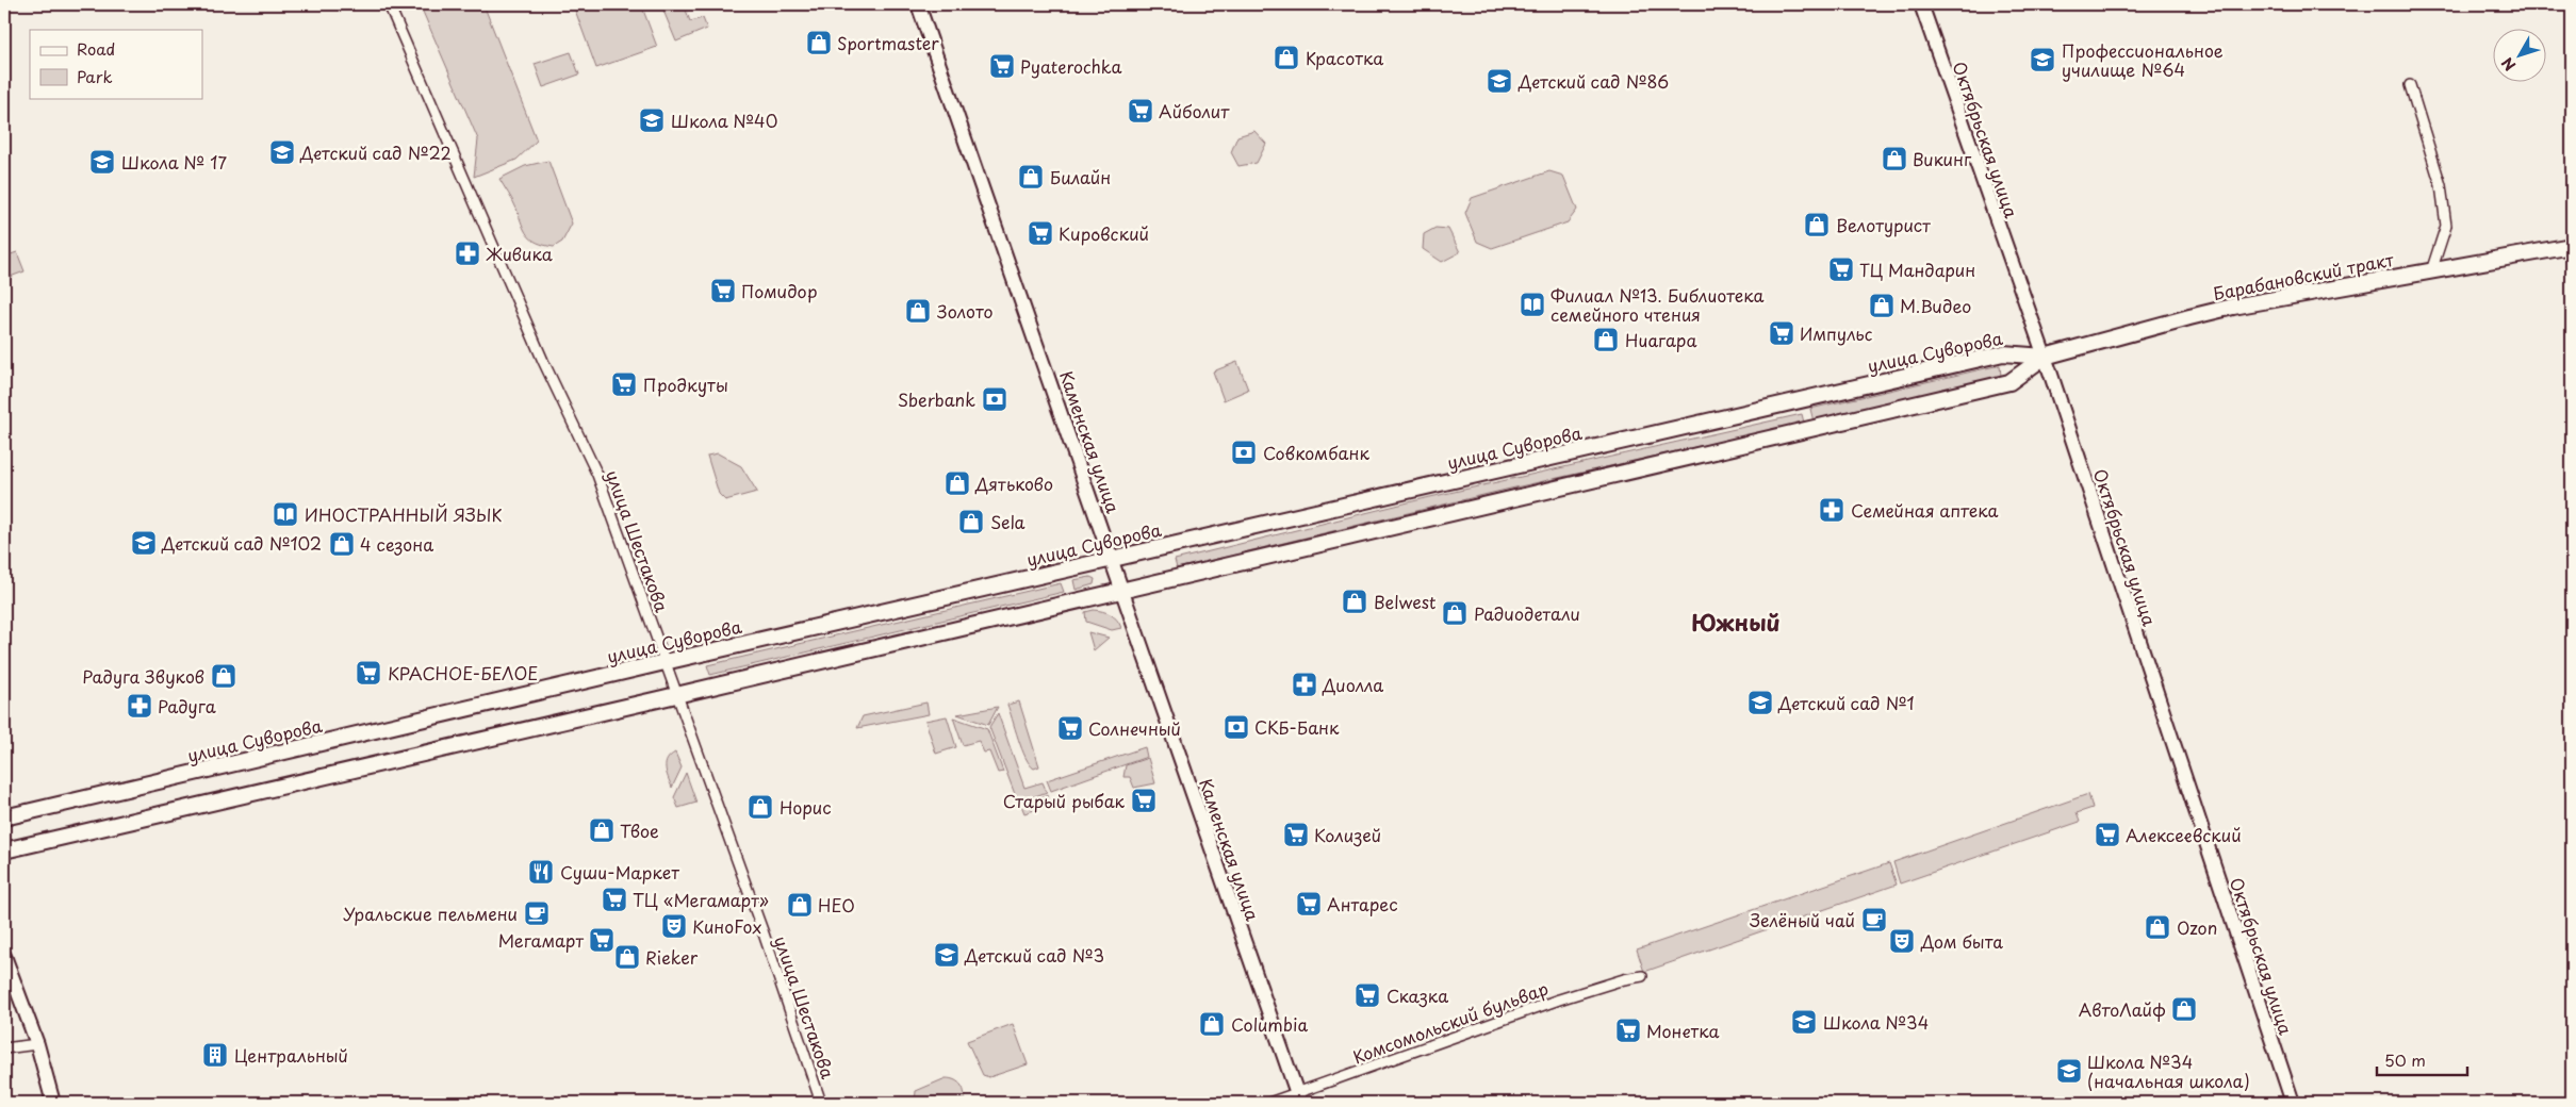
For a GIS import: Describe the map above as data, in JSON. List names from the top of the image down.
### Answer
{
  "streets": {
    "main road": ["Барабановский тракт", "улица Суворова"],
    "street": [
      "Октябрьская улица",
      "Каменская улица",
      "улица Шестакова",
      "Комсомольский бульвар"
    ]
  },
  "crossings": [
    ["Октябрьская улица", "Барабановский тракт"],
    ["Октябрьская улица", "улица Суворова"],
    ["Барабановский тракт", "улица Суворова"],
    ["улица Суворова", "Каменская улица"],
    ["улица Суворова", "улица Шестакова"],
    ["Каменская улица", "Комсомольский бульвар"]
  ],
  "districts": ["Южный"],
  "places": {
    "shop": [
      "Sportmaster",
      "Красотка",
      "Викинг",
      "Билайн",
      "Велотурист",
      "М.Видео",
      "Золото",
      "Ниагара",
      "Дятьково",
      "Sela",
      "4 сезона",
      "Belwest",
      "Радиодетали",
      "Радуга Звуков",
      "Норис",
      "Твое",
      "НЕО",
      "Ozon",
      "Rieker",
      "АвтоЛайф",
      "Columbia"
    ],
    "school or university": [
      "Профессиональное училище №64",
      "Детский сад №86",
      "Школа №40",
      "Детский сад №22",
      "Школа № 17",
      "Детский сад №102",
      "Детский сад №1",
      "Детский сад №3",
      "Школа №34",
      "Школа №34 (начальная школа)"
    ],
    "supermarket": [
      "Pyaterochka",
      "Айболит",
      "Кировский",
      "ТЦ Мандарин",
      "Помидор",
      "Импульс",
      "Продкуты",
      "КРАСНОЕ-БЕЛОЕ",
      "Солнечный",
      "Старый рыбак",
      "Колизей",
      "Алексеевский",
      "ТЦ «Мегамарт»",
      "Антарес",
      "Мегамарт",
      "Сказка",
      "Монетка"
    ],
    "pharmacy": [
      "Живика",
      "Семейная аптека",
      "Диолла",
      "Радуга"
    ],
    "library": ["Филиал №13. Библиотека семейного чтения", "ИНОСТРАННЫЙ ЯЗЫК"],
    "bank": ["Sberbank", "Совкомбанк", "СКБ-Банк"],
    "restaurant": ["Суши-Маркет"],
    "cafe": ["Уральские пельмени", "Зелёный чай"],
    "theatre": ["КиноFox", "Дом быта"],
    "building": ["Центральный"]
  },
  "legend": ["Road", "Park"],
  "scale_bar": "50 m",
  "north": "bottom left"
}
